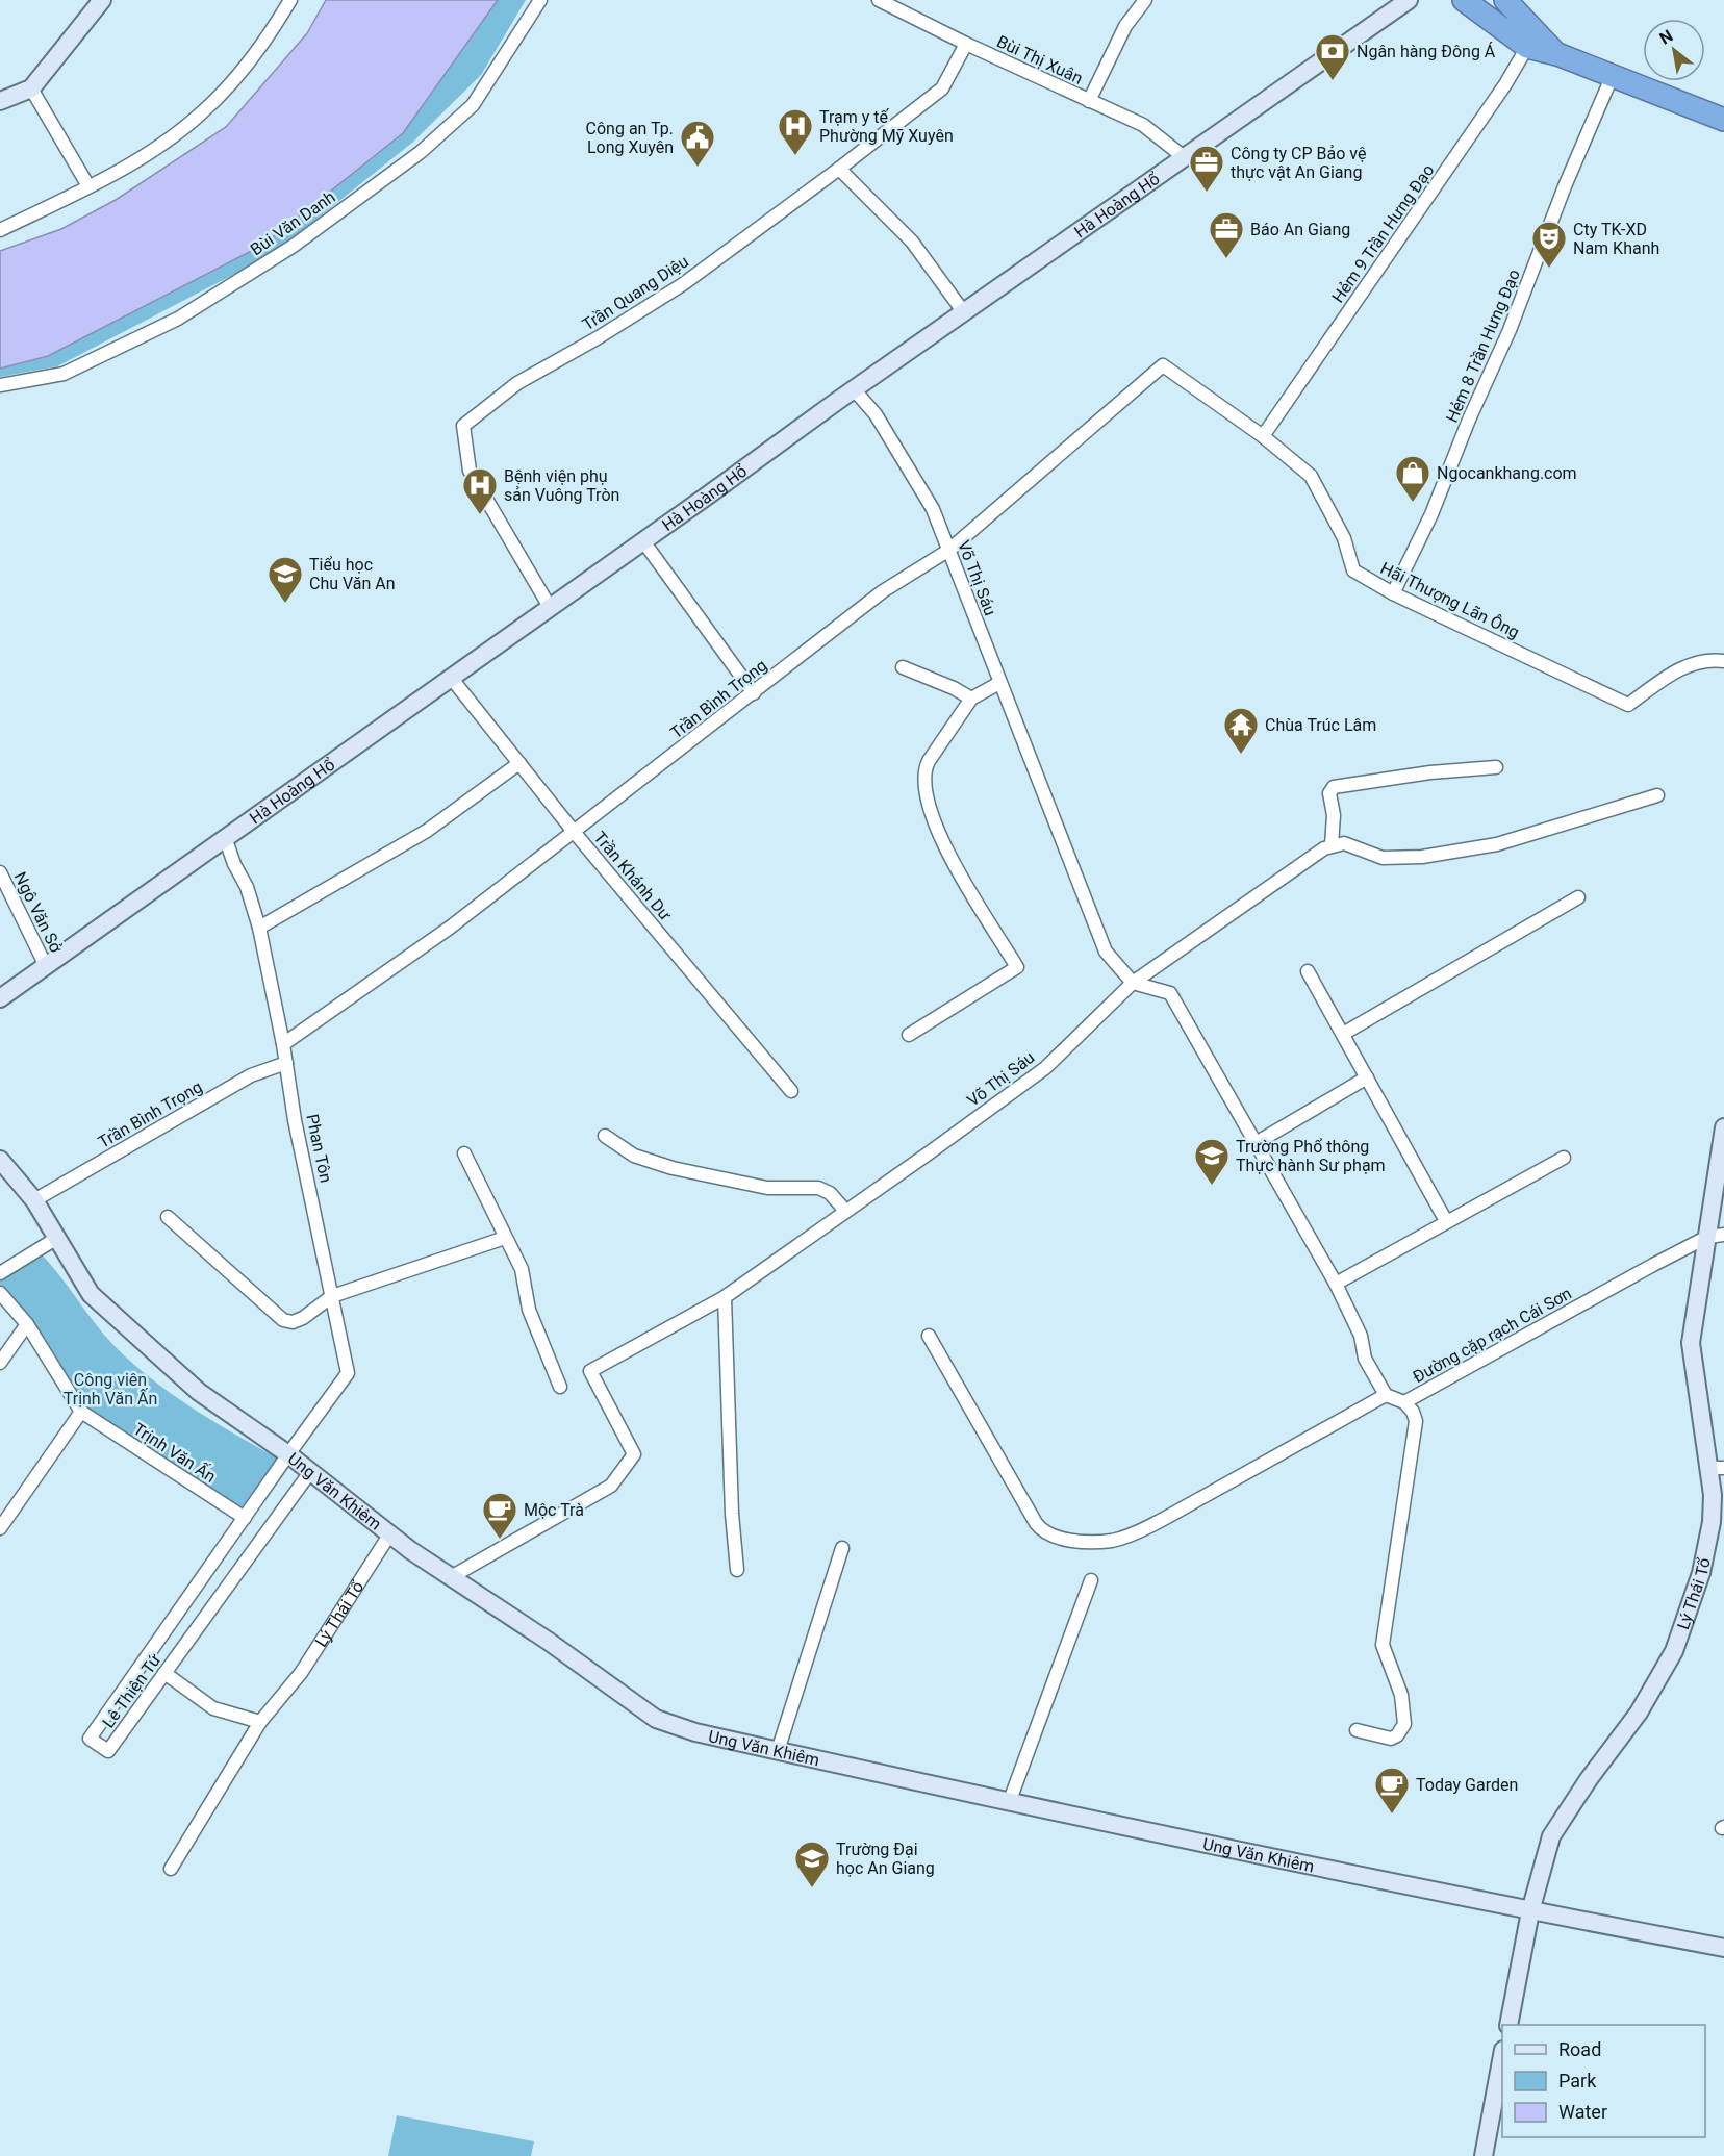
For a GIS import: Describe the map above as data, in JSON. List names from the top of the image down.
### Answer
{
  "streets": {
    "street": [
      "Bùi Thị Xuân",
      "Hà Hoàng Hổ",
      "Bùi Văn Danh",
      "Hẻm 9 Trần Hưng Đạo",
      "Trần Quang Diệu",
      "Hẻm 8 Trần Hưng Đạo",
      "Võ Thị Sáu",
      "Hãi Thượng Lãn Ông",
      "Trần Bình Trọng",
      "Trần Khánh Dư",
      "Ngô Văn Sở",
      "Phan Tôn",
      "Đường cặp rạch Cái Sơn",
      "Trịnh Văn Ấn",
      "Ung Văn Khiêm",
      "Lý Thái Tổ",
      "Lê Thiện Tứ"
    ]
  },
  "crossings": [
    ["Bùi Thị Xuân", "Hà Hoàng Hổ"],
    ["Bùi Thị Xuân", "Trần Quang Diệu"],
    ["Hà Hoàng Hổ", "Trần Quang Diệu"],
    ["Hà Hoàng Hổ", "Võ Thị Sáu"],
    ["Hà Hoàng Hổ", "Trần Khánh Dư"],
    ["Hà Hoàng Hổ", "Ngô Văn Sở"],
    ["Hà Hoàng Hổ", "Phan Tôn"],
    ["Hẻm 9 Trần Hưng Đạo", "Hãi Thượng Lãn Ông"],
    ["Hẻm 8 Trần Hưng Đạo", "Hãi Thượng Lãn Ông"],
    ["Võ Thị Sáu", "Trần Bình Trọng"],
    ["Võ Thị Sáu", "Ung Văn Khiêm"],
    ["Hãi Thượng Lãn Ông", "Trần Bình Trọng"],
    ["Trần Bình Trọng", "Trần Khánh Dư"],
    ["Trần Bình Trọng", "Phan Tôn"],
    ["Trần Bình Trọng", "Ung Văn Khiêm"],
    ["Phan Tôn", "Ung Văn Khiêm"],
    ["Phan Tôn", "Lê Thiện Tứ"],
    ["Đường cặp rạch Cái Sơn", "Lý Thái Tổ"],
    ["Trịnh Văn Ấn", "Lê Thiện Tứ"],
    ["Ung Văn Khiêm", "Lý Thái Tổ"],
    ["Ung Văn Khiêm", "Lê Thiện Tứ"]
  ],
  "parks": ["Công viên Trịnh Văn Ấn"],
  "places": {
    "bank": ["Ngân hàng Đông Á"],
    "hospital": ["Trạm y tế Phường Mỹ Xuyên", "Bệnh viện phụ sản Vuông Tròn"],
    "public building": ["Công an Tp. Long Xuyên"],
    "office": ["Công ty CP Bảo vệ thực vật An Giang", "Báo An Giang"],
    "theatre": ["Cty TK-XD Nam Khanh"],
    "shop": ["Ngocankhang.com"],
    "school or university": ["Tiểu học Chu Văn An", "Trường Phổ thông Thực hành Sư phạm", "Trường Đại học An Giang"],
    "temple": ["Chùa Trúc Lâm"],
    "cafe": ["Mộc Trà", "Today Garden"]
  },
  "legend": ["Road", "Park", "Water"],
  "north": "top left"
}
